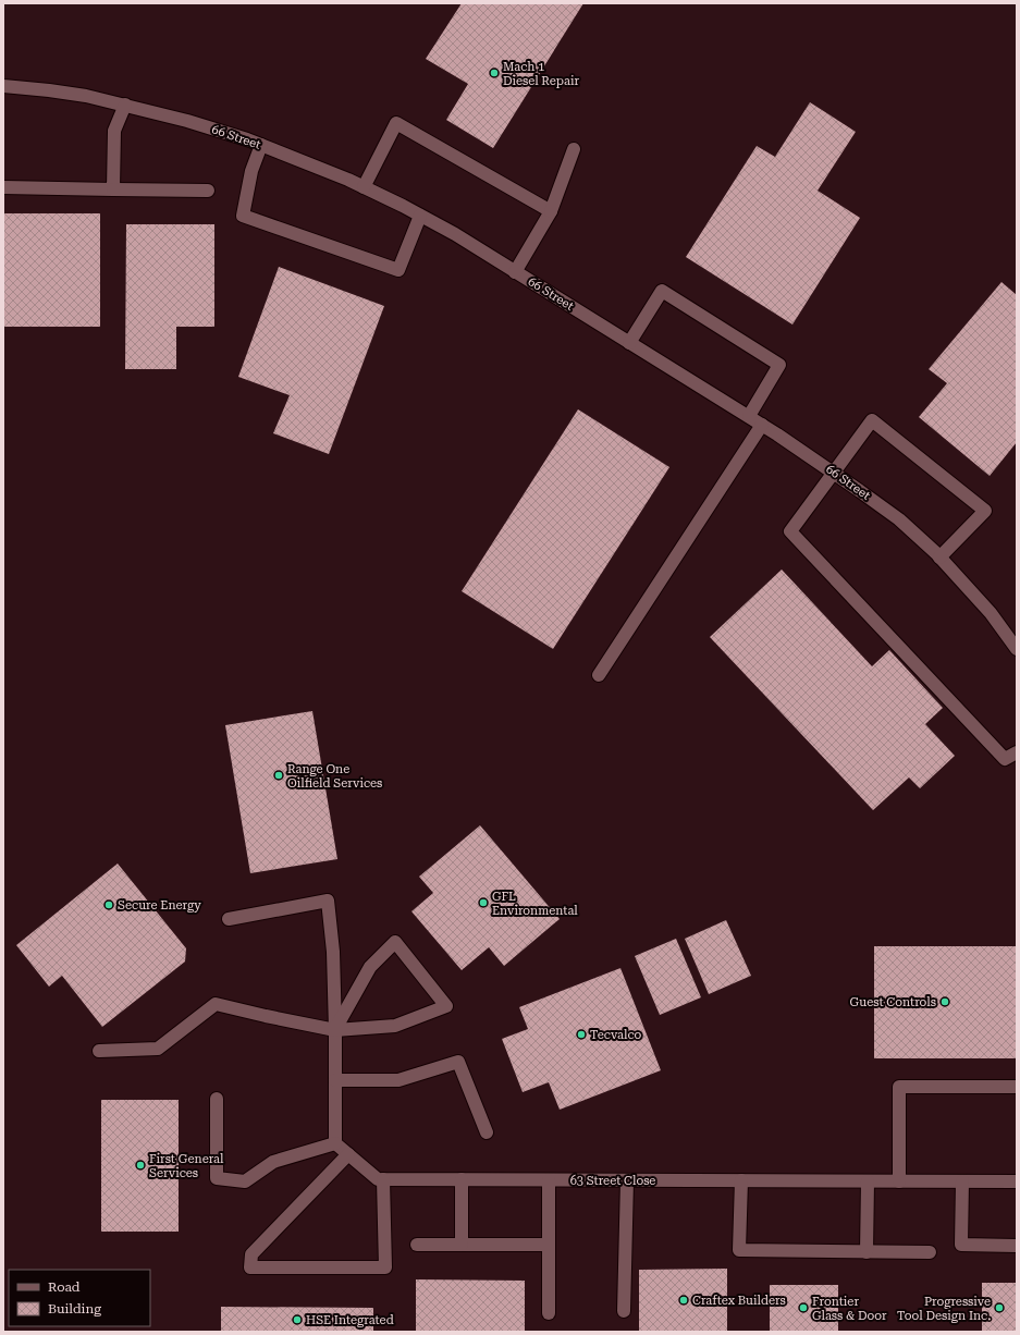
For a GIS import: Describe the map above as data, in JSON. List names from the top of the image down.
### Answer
{
  "streets": {
    "street": ["66 Street", "63 Street Close"]
  },
  "places": [
    "Mach 1 Diesel Repair",
    "Range One Oilfield Services",
    "GFL Environmental",
    "Secure Energy",
    "Guest Controls",
    "Tecvalco",
    "First General Services",
    "Craftex Builders",
    "Frontier Glass & Door",
    "Progressive Tool Design Inc.",
    "HSE Integrated"
  ],
  "legend": ["Road", "Building"]
}
